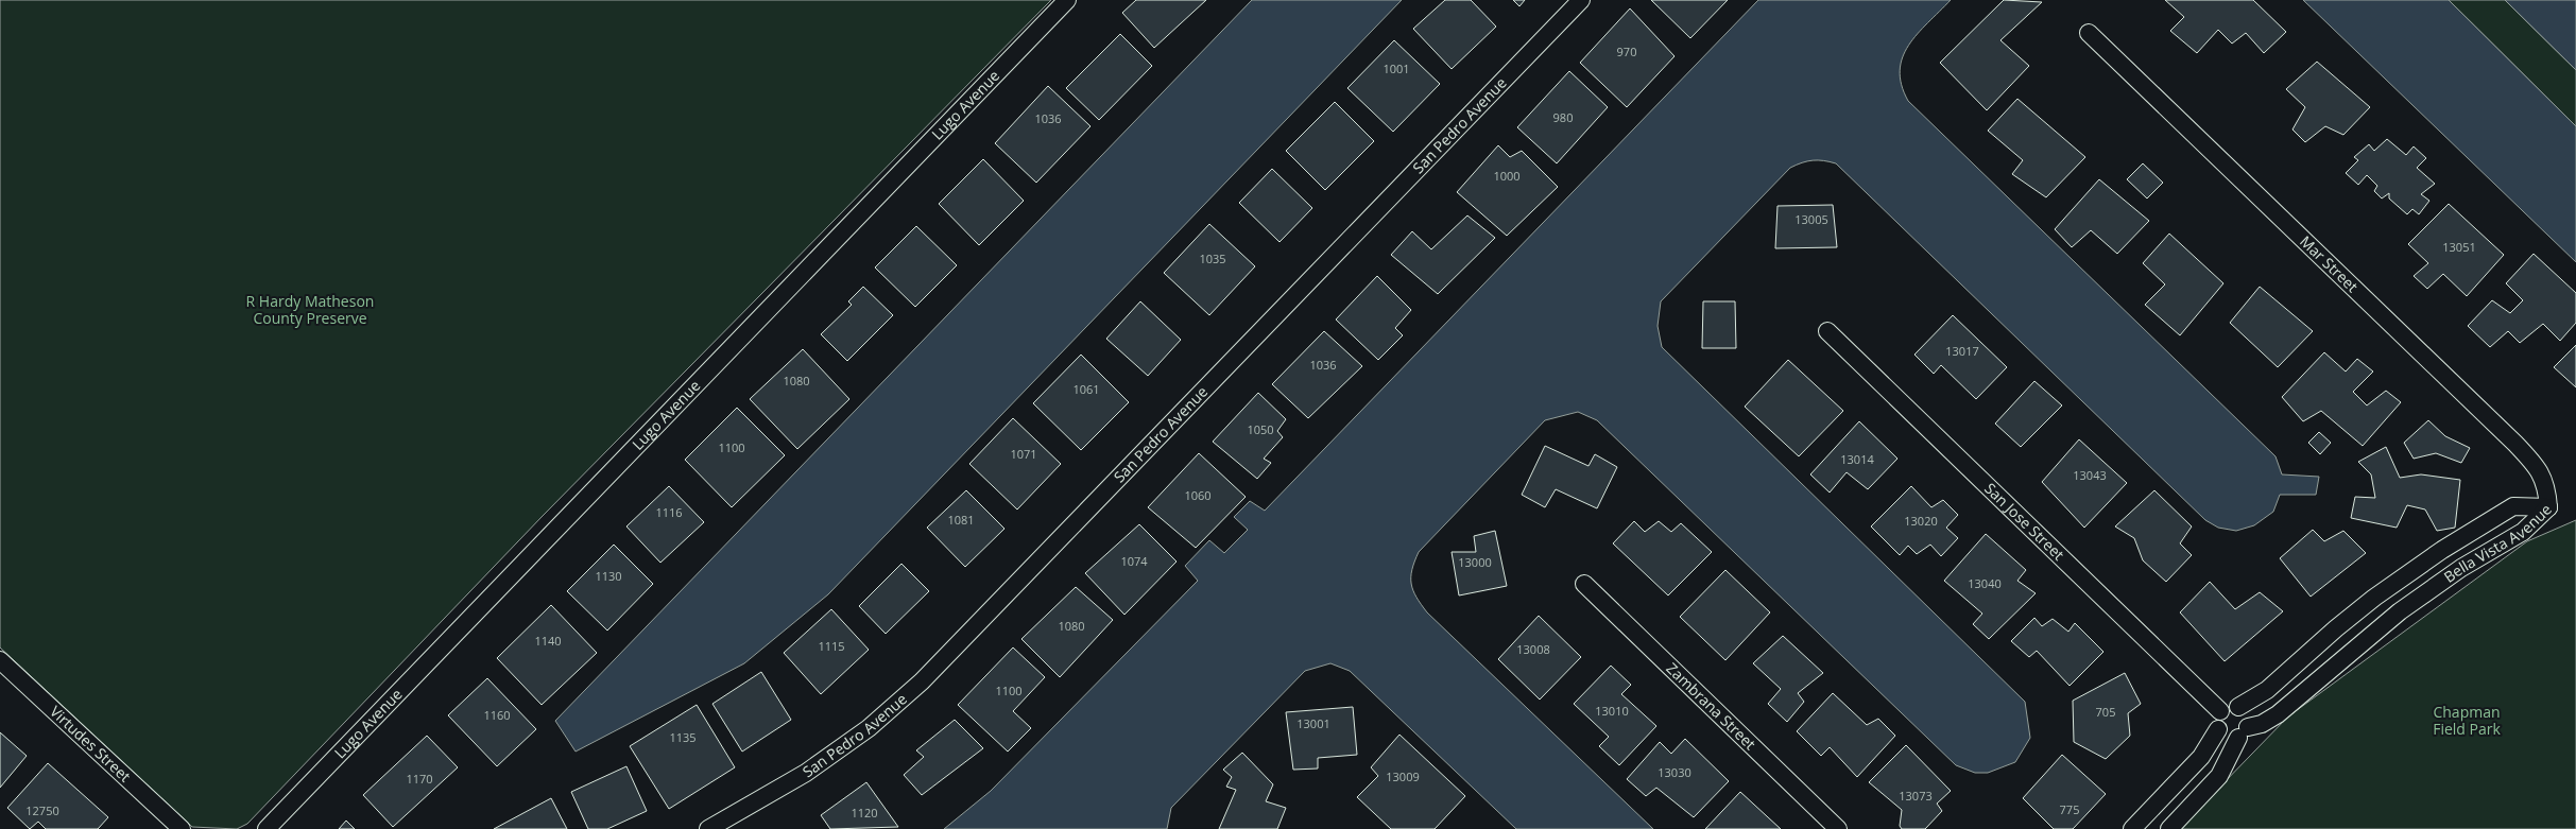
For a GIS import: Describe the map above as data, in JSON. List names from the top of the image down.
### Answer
{
  "streets": {
    "street": [
      "Lugo Avenue",
      "San Pedro Avenue",
      "Mar Street",
      "San Jose Street",
      "Bella Vista Avenue",
      "Zambrana Street",
      "Virtudes Street"
    ]
  },
  "crossings": [
    ["Mar Street", "Bella Vista Avenue"],
    ["San Jose Street", "Bella Vista Avenue"]
  ],
  "parks": ["R Hardy Matheson County Preserve", "Chapman Field Park"],
  "house_numbers": [
    "970",
    "1001",
    "980",
    "1036",
    "1000",
    "13005",
    "13051",
    "1035",
    "13017",
    "1036",
    "1080",
    "1061",
    "1050",
    "1100",
    "1071",
    "13014",
    "13043",
    "1060",
    "1116",
    "1081",
    "13020",
    "1074",
    "13000",
    "1130",
    "13040",
    "1080",
    "1140",
    "1115",
    "13008",
    "1100",
    "13010",
    "705",
    "1160",
    "13001",
    "1135",
    "13030",
    "13009",
    "1170",
    "13073",
    "775",
    "12750",
    "1120"
  ]
}
